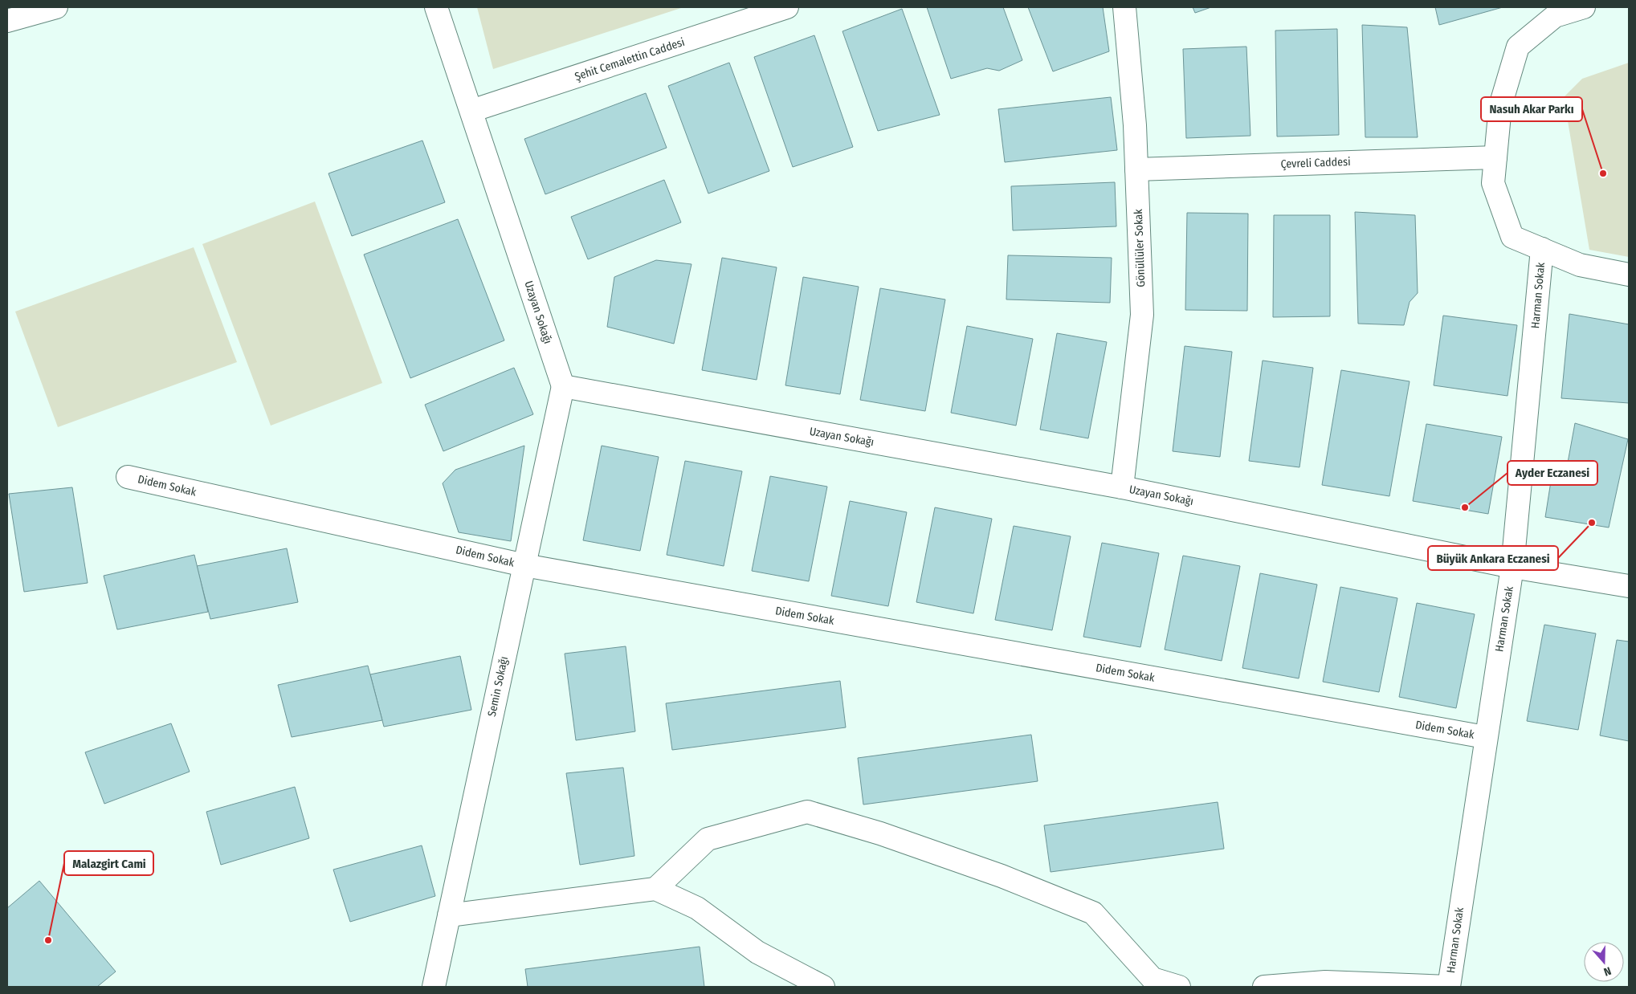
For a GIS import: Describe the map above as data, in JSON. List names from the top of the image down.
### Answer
{
  "streets": {
    "main road": [
      "Şehit Cemalettin Caddesi",
      "Çevreli Caddesi",
      "Gönüllüler Sokak",
      "Harman Sokak",
      "Uzayan Sokağı",
      "Didem Sokak",
      "Semin Sokağı"
    ]
  },
  "crossings": [
    ["Şehit Cemalettin Caddesi", "Uzayan Sokağı"],
    ["Çevreli Caddesi", "Gönüllüler Sokak"],
    ["Gönüllüler Sokak", "Uzayan Sokağı"],
    ["Harman Sokak", "Uzayan Sokağı"],
    ["Harman Sokak", "Didem Sokak"],
    ["Uzayan Sokağı", "Semin Sokağı"],
    ["Didem Sokak", "Semin Sokağı"]
  ],
  "places": [
    "Nasuh Akar Parkı",
    "Ayder Eczanesi",
    "Büyük Ankara Eczanesi",
    "Malazgirt Cami"
  ],
  "north": "bottom"
}
